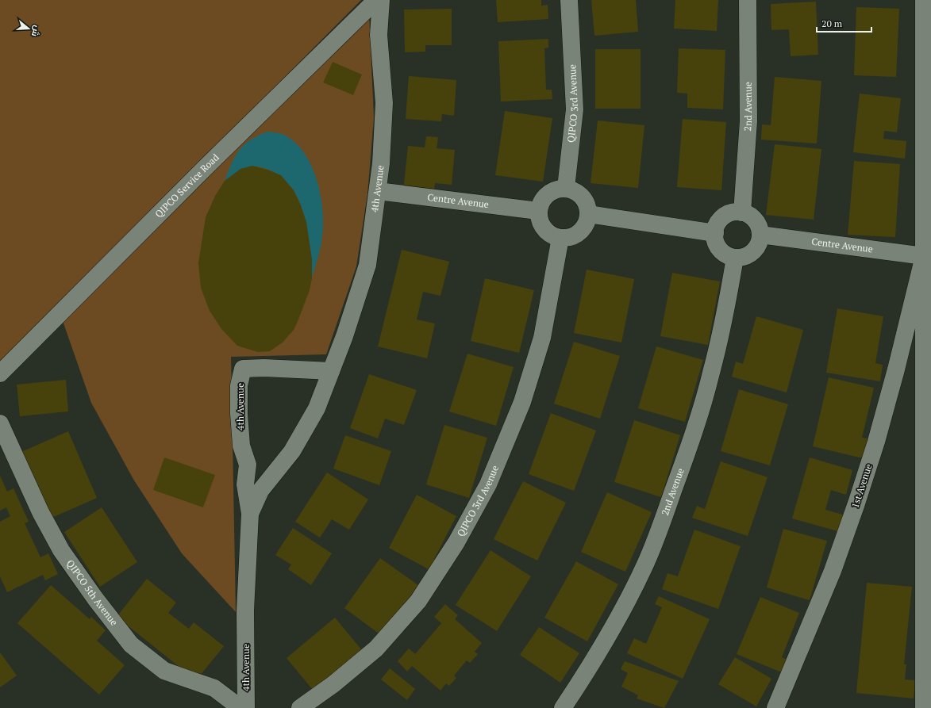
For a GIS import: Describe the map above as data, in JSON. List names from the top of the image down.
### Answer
{
  "streets": {
    "street": [
      "QIPCO 3rd Avenue",
      "2nd Avenue",
      "QIPCO Service Road",
      "4th Avenue",
      "Centre Avenue",
      "1st Avenue",
      "QIPCO 5th Avenue"
    ]
  },
  "crossings": [
    ["QIPCO 3rd Avenue", "Centre Avenue"],
    ["2nd Avenue", "Centre Avenue"],
    ["4th Avenue", "Centre Avenue"],
    ["Centre Avenue", "1st Avenue"]
  ],
  "scale_bar": "20 m",
  "north": "right"
}
